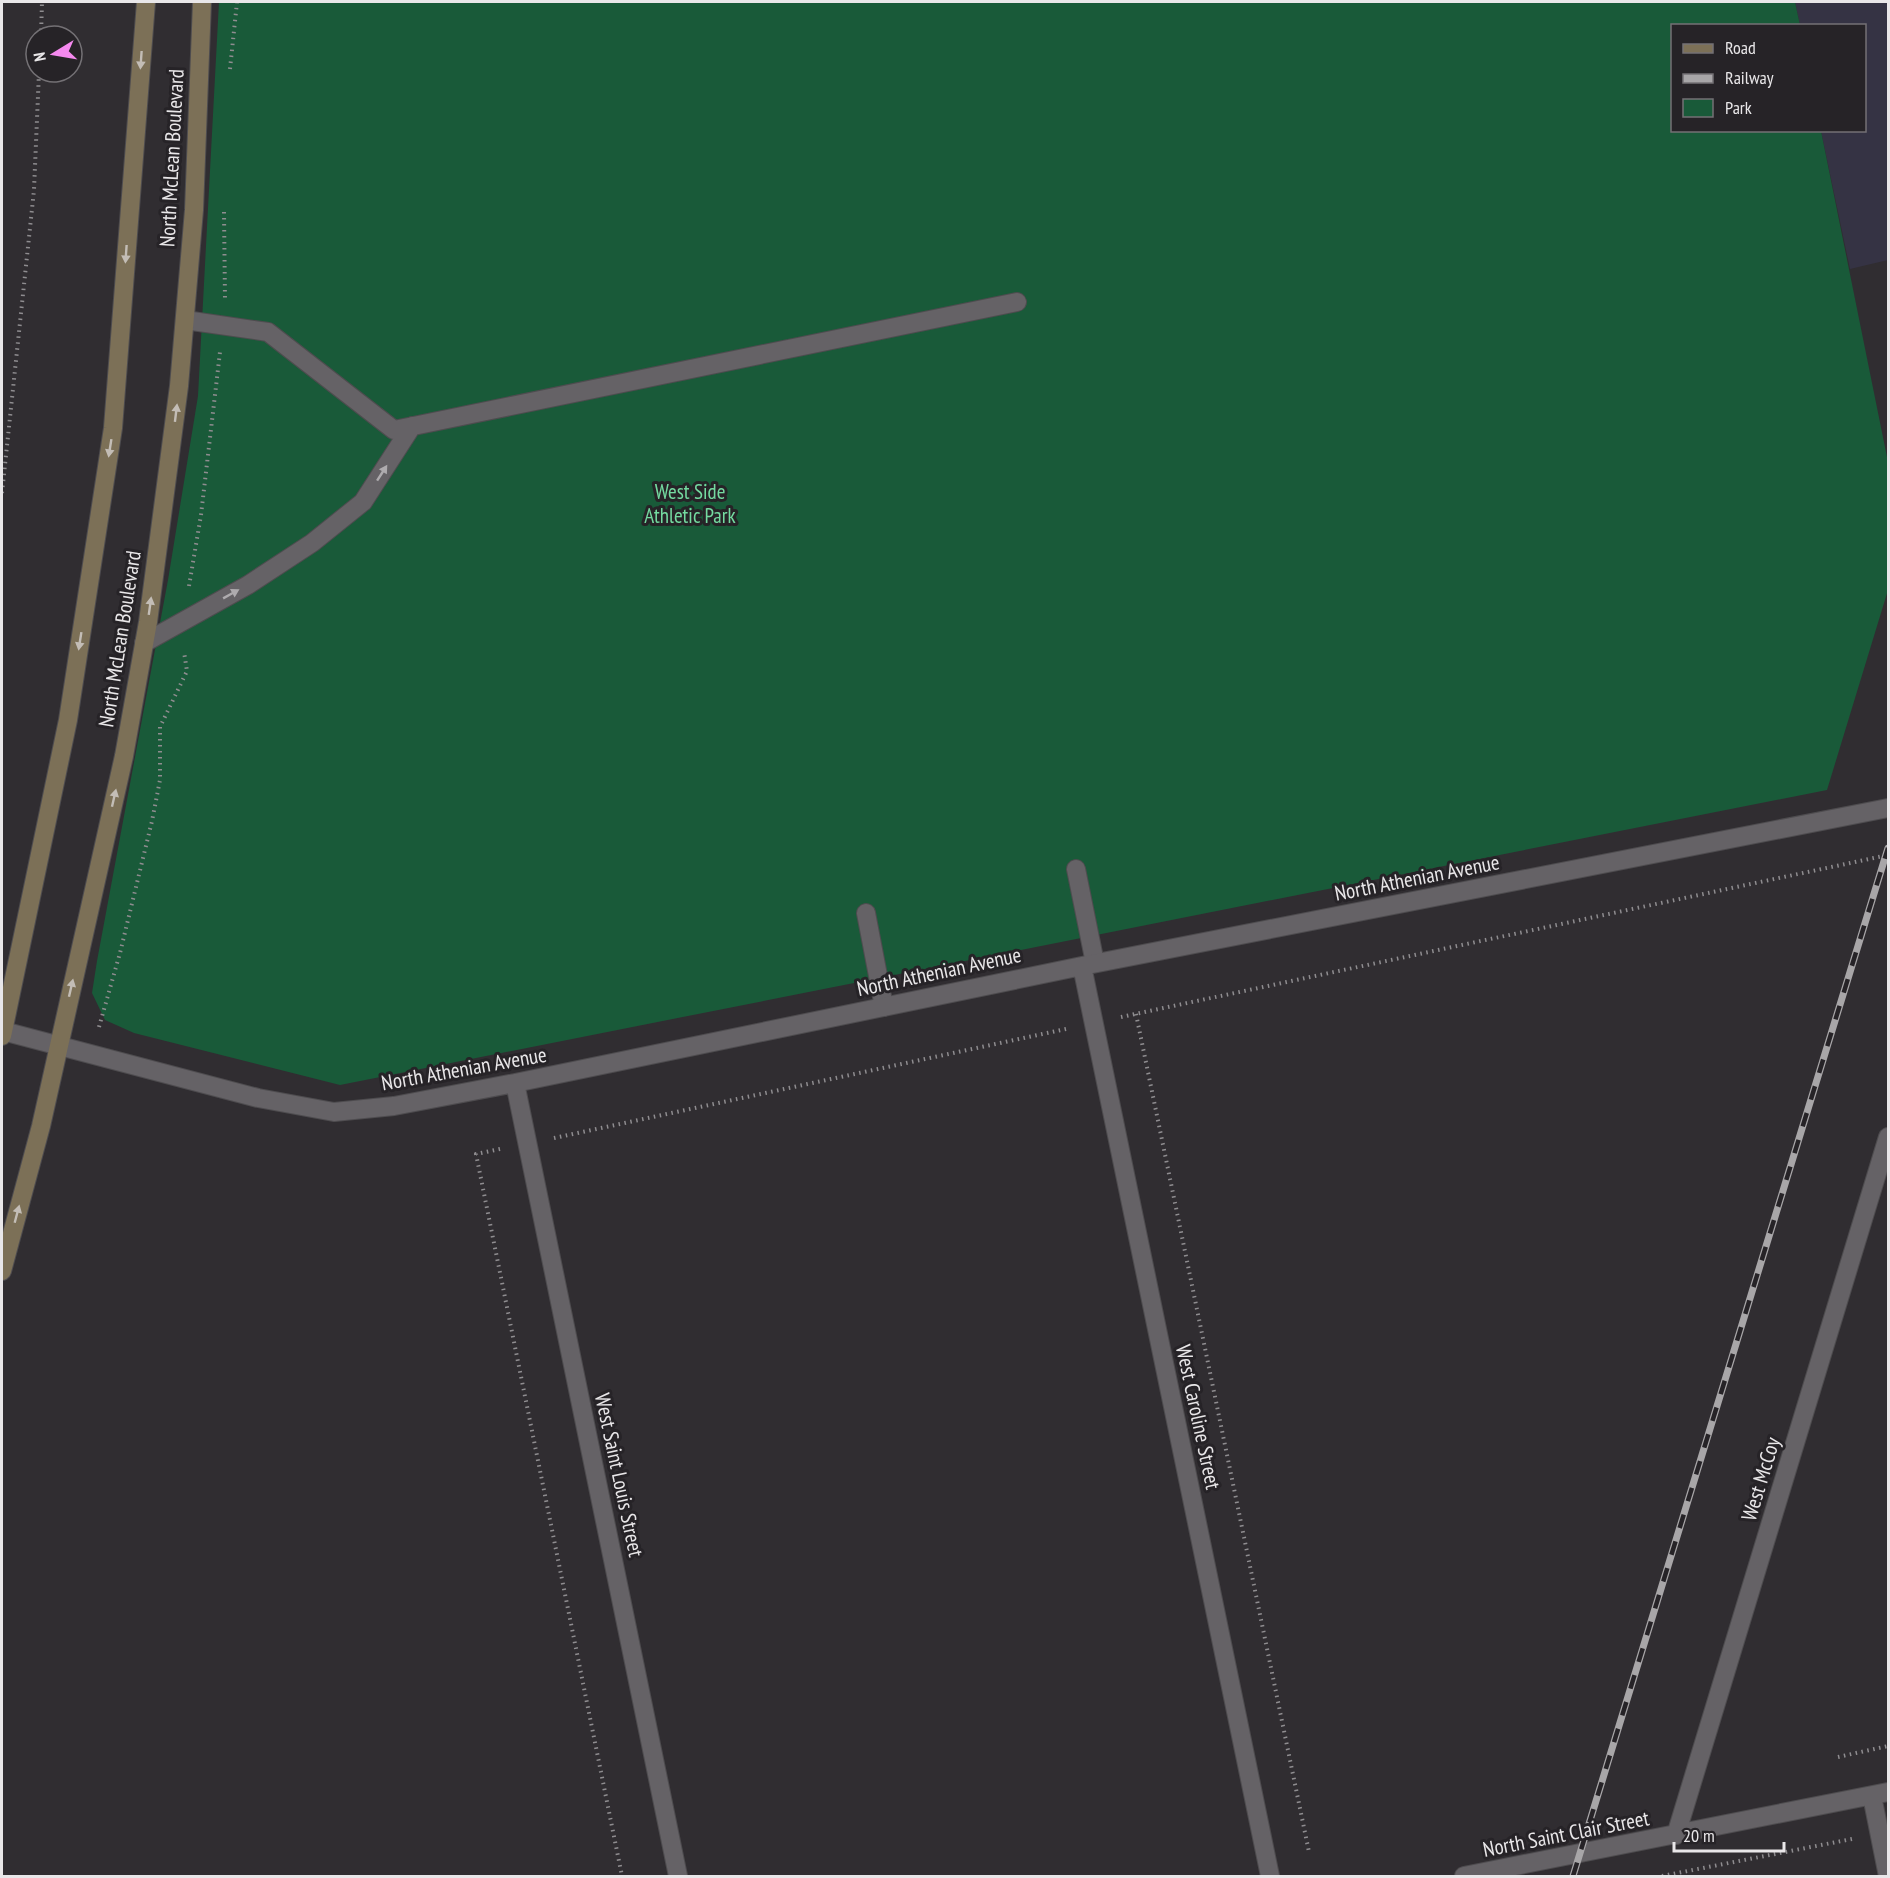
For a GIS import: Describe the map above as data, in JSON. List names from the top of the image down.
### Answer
{
  "streets": {
    "main road": ["North McLean Boulevard"],
    "street": [
      "North Athenian Avenue",
      "West Caroline Street",
      "West Saint Louis Street",
      "West McCoy",
      "North Saint Clair Street"
    ]
  },
  "crossings": [
    ["North McLean Boulevard", "North Athenian Avenue"],
    ["North Athenian Avenue", "West Caroline Street"],
    ["North Athenian Avenue", "West Saint Louis Street"],
    ["West McCoy", "North Saint Clair Street"]
  ],
  "parks": ["West Side Athletic Park"],
  "legend": ["Road", "Railway", "Park"],
  "scale_bar": "20 m",
  "north": "left"
}
